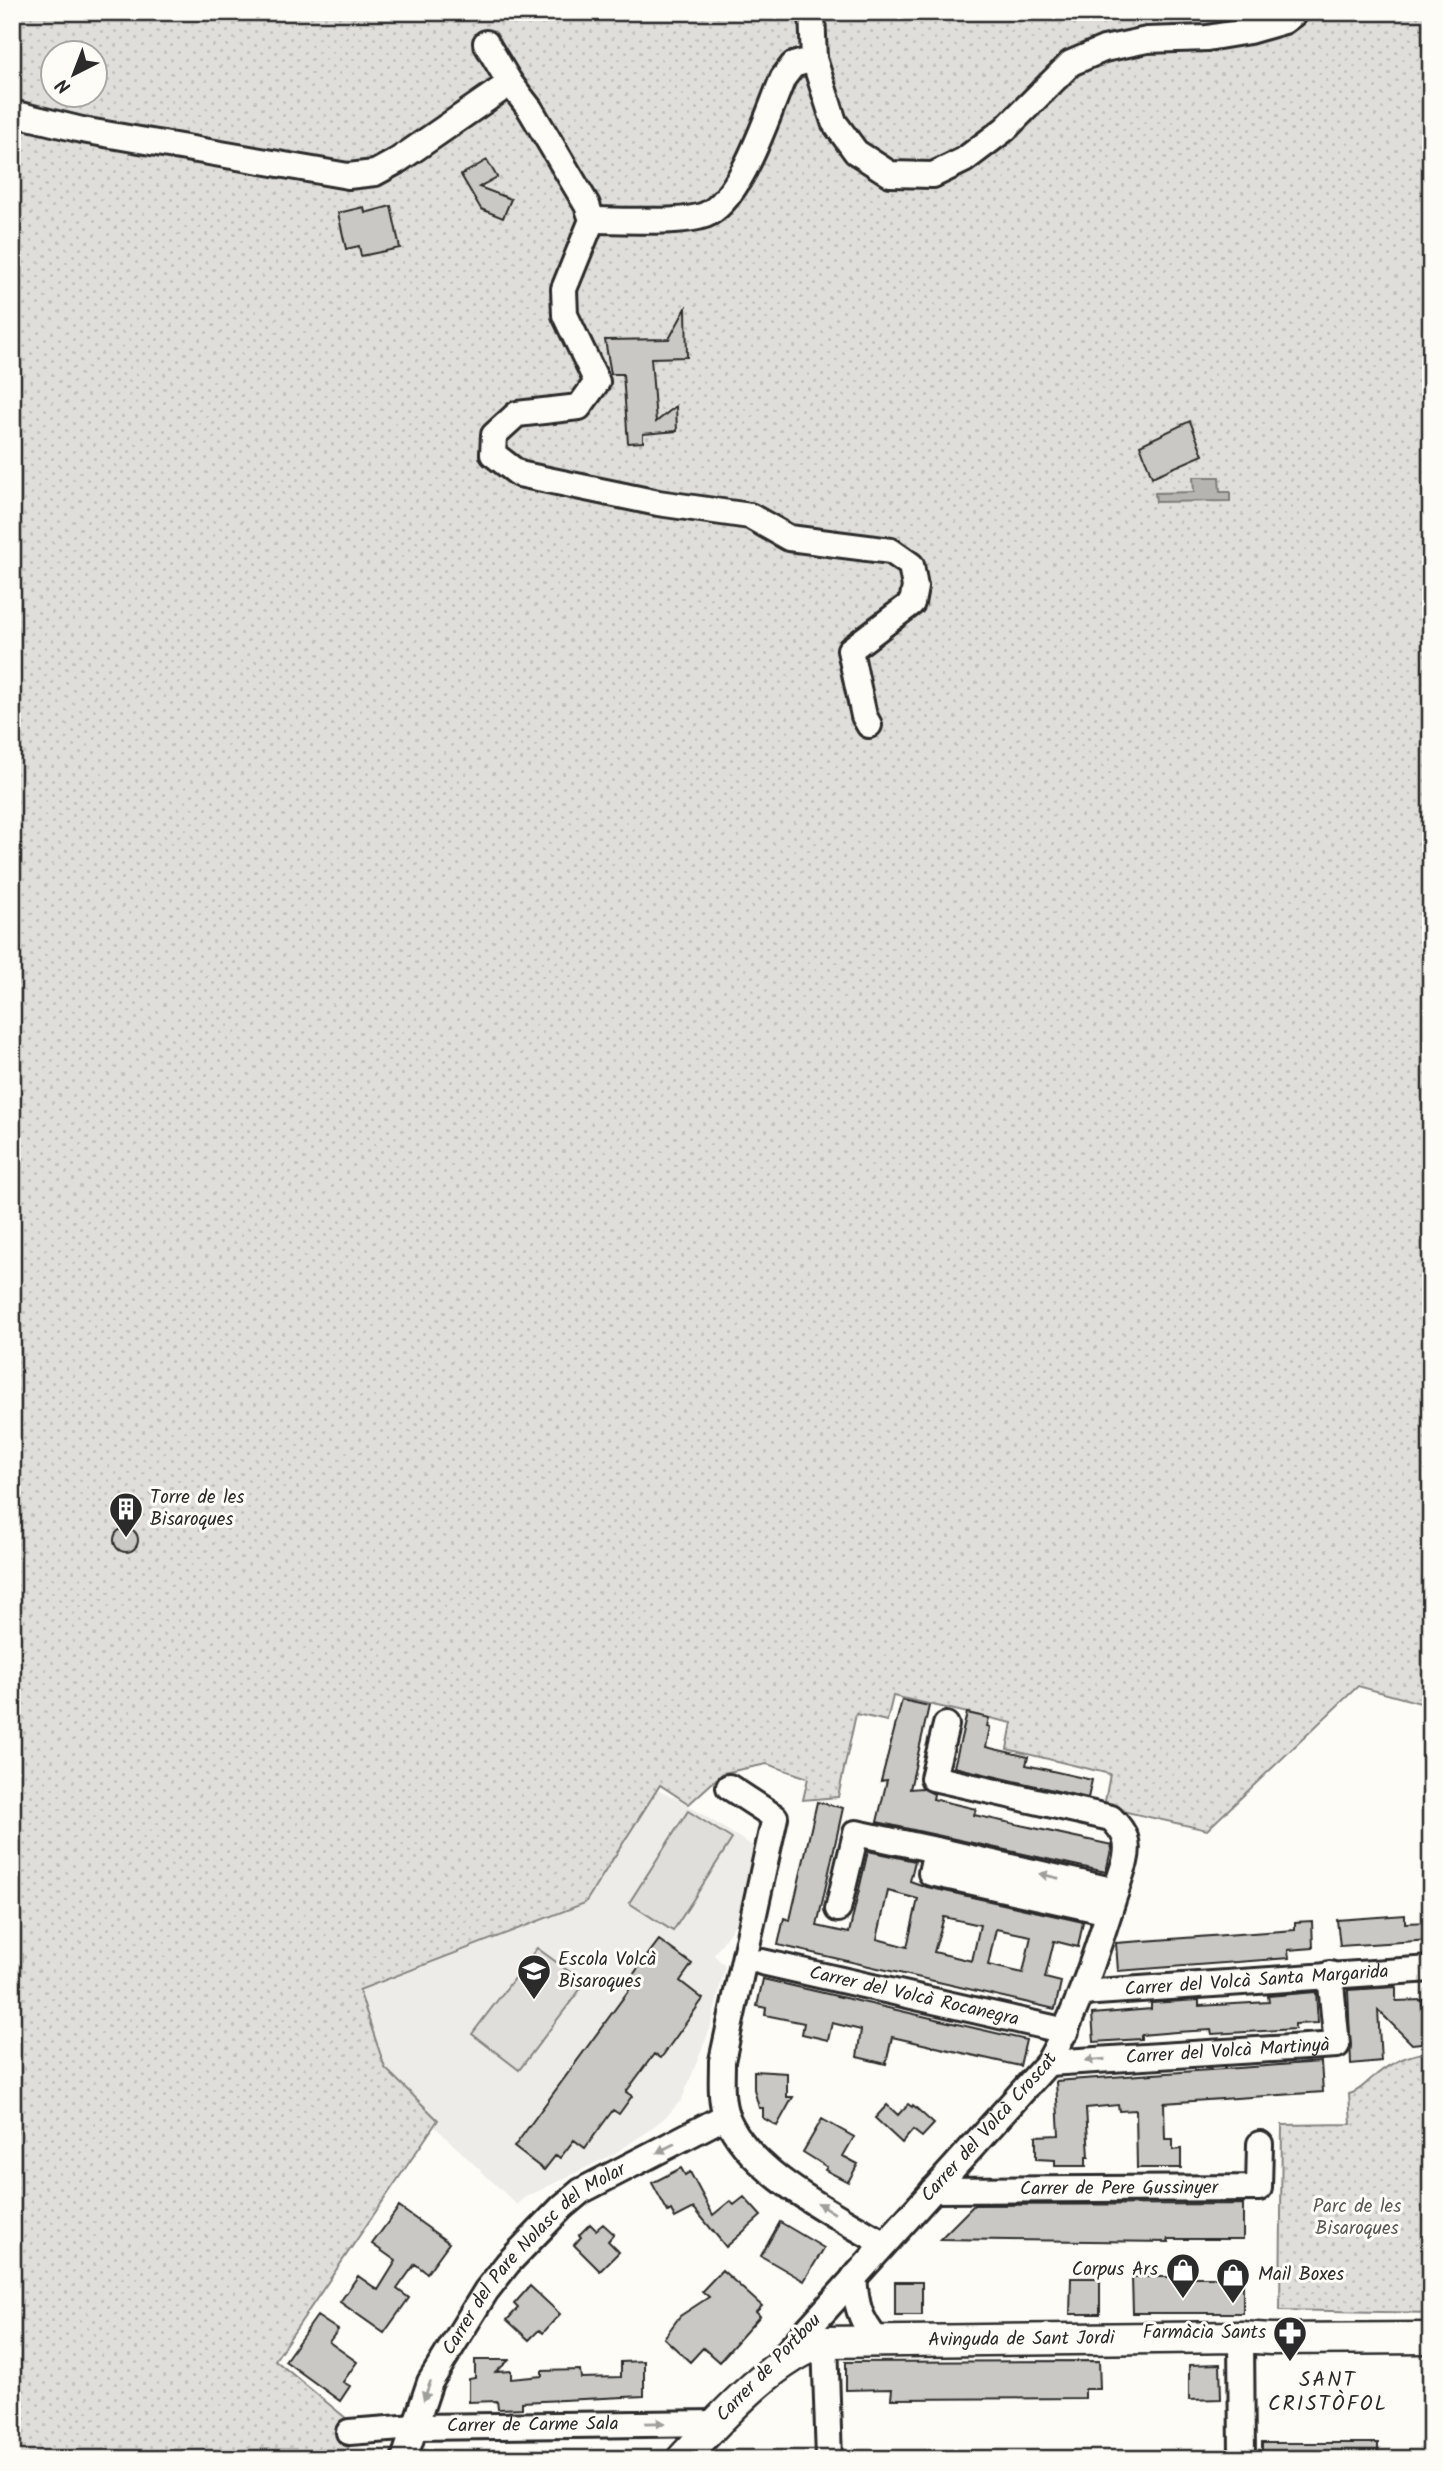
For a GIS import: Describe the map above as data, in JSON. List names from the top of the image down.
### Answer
{
  "streets": {
    "main road": ["Avinguda de Sant Jordi", "Carrer de Portbou"],
    "street": [
      "Carrer del Volcà Santa Margarida",
      "Carrer del Volcà Rocanegra",
      "Carrer del Volcà Martinyà",
      "Carrer del Volcà Croscat",
      "Carrer de Pere Gussinyer",
      "Carrer del Pare Nolasc del Molar",
      "Carrer de Carme Sala"
    ]
  },
  "crossings": [
    ["Carrer del Volcà Santa Margarida", "Carrer del Volcà Martinyà"],
    ["Carrer del Volcà Santa Margarida", "Carrer del Volcà Croscat"],
    ["Carrer del Volcà Rocanegra", "Carrer del Volcà Croscat"],
    ["Carrer del Volcà Martinyà", "Carrer del Volcà Croscat"],
    ["Carrer del Volcà Croscat", "Carrer de Pere Gussinyer"],
    ["Carrer del Volcà Croscat", "Carrer de Portbou"],
    ["Carrer del Pare Nolasc del Molar", "Carrer de Carme Sala"],
    ["Avinguda de Sant Jordi", "Carrer de Portbou"],
    ["Carrer de Portbou", "Carrer de Carme Sala"]
  ],
  "one_way": ["Carrer del Volcà Martinyà", "Carrer del Pare Nolasc del Molar", "Carrer de Carme Sala"],
  "districts": ["SANT CRISTÒFOL"],
  "parks": ["Parc de les Bisaroques"],
  "places": {
    "building": ["Torre de les Bisaroques"],
    "school or university": ["Escola Volcà Bisaroques"],
    "shop": ["Corpus Ars", "Mail Boxes"],
    "pharmacy": ["Farmàcia Sants"]
  },
  "north": "bottom left"
}
